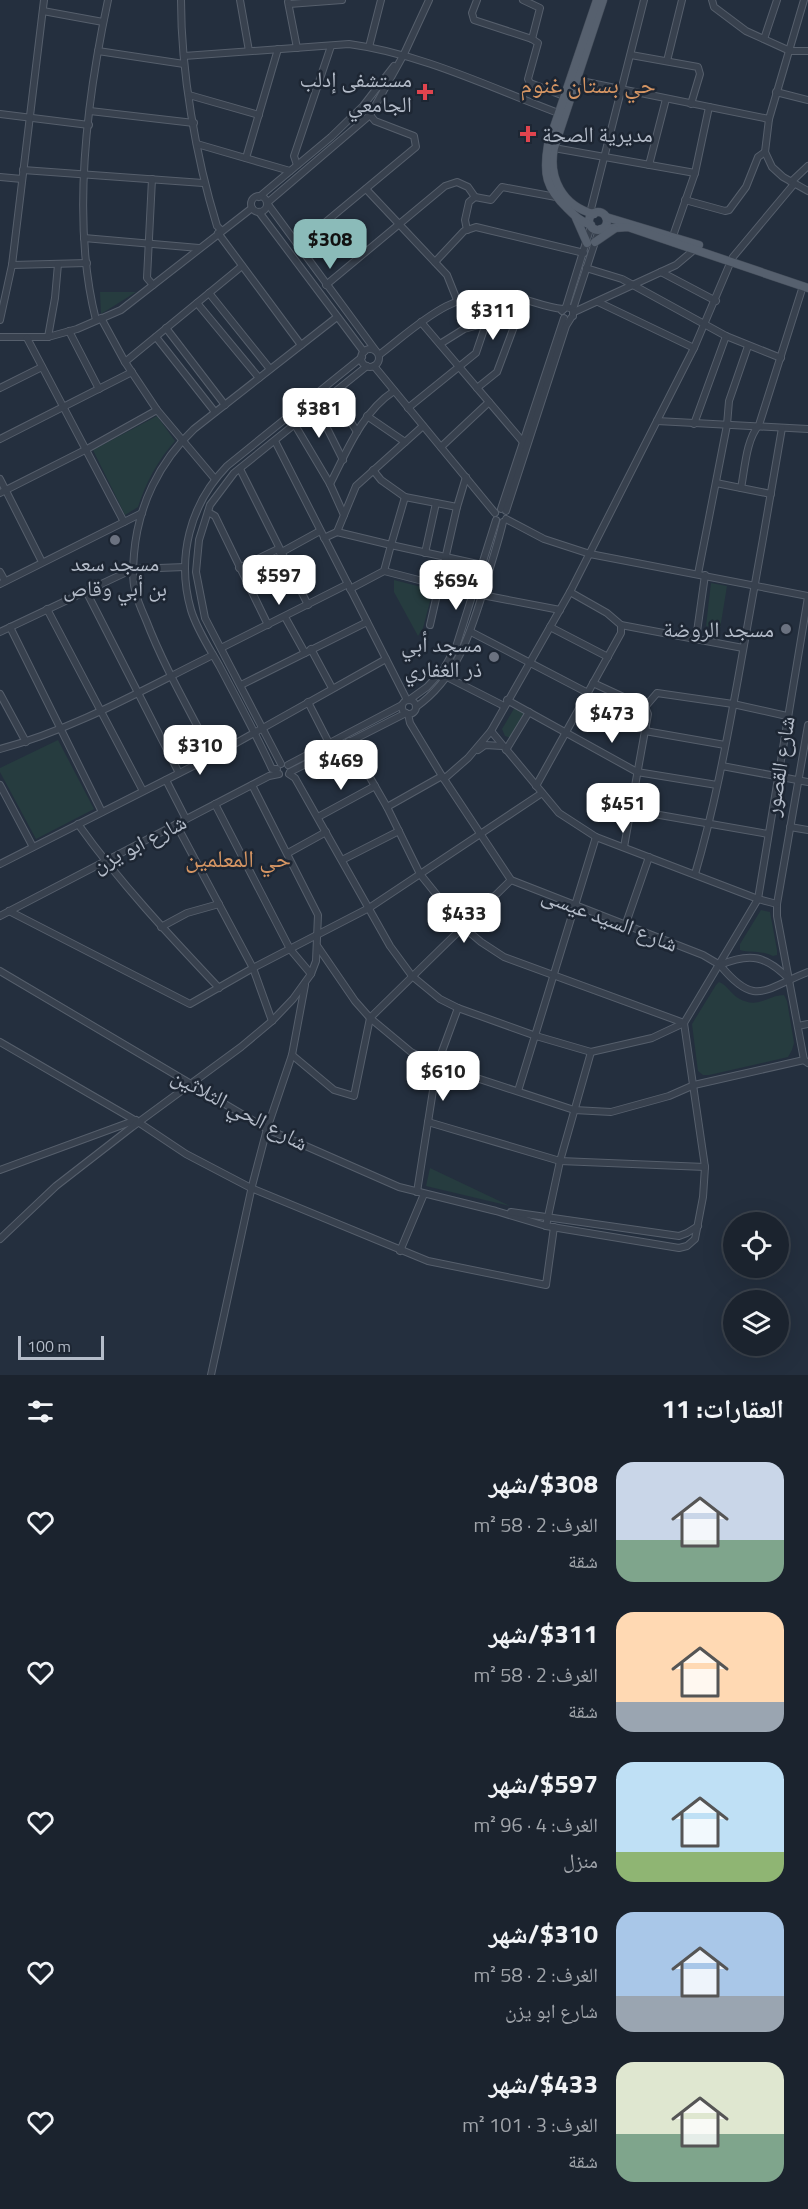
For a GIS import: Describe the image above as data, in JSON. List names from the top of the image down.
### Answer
{
  "streets": {
    "street": [
      "شارع القصور",
      "شارع ابو يزن",
      "شارع السيد عيسى",
      "شارع الحي الثلاثين"
    ]
  },
  "districts": ["حي بستان غنوم", "حي المعلمين"],
  "places": {
    "health": ["مستشفى إدلب الجامعي", "مديرية الصحة"],
    "other": ["مسجد سعد بن أبي وقاص", "مسجد الروضة", "مسجد أبي ذر الغفاري"]
  },
  "scale_bar": "100 m",
  "page": {
    "price": [
      "$308",
      "$311",
      "$381",
      "$597",
      "$694",
      "$473",
      "$310",
      "$469",
      "$451",
      "$433",
      "$610"
    ],
    "scale": "100 m",
    "heading": "العقارات: 11",
    "list": [
      {
        "name": "$308/شهر",
        "note": "الغرف: 2 · 58 m² · شقة"
      },
      {
        "name": "$311/شهر",
        "note": "الغرف: 2 · 58 m² · شقة"
      },
      {
        "name": "$597/شهر",
        "note": "الغرف: 4 · 96 m² · منزل"
      },
      {
        "name": "$310/شهر",
        "note": "الغرف: 2 · 58 m² · شارع ابو يزن"
      },
      {
        "name": "$433/شهر",
        "note": "الغرف: 3 · 101 m² · شقة"
      }
    ]
  }
}
